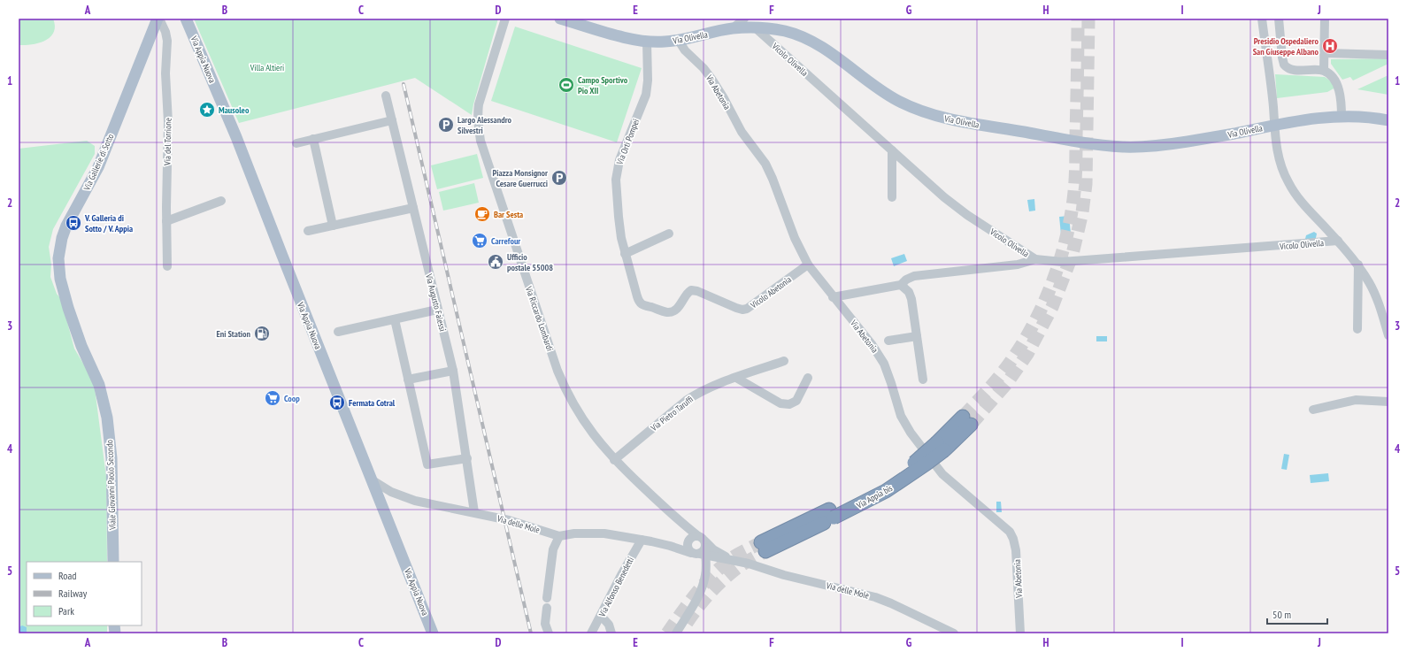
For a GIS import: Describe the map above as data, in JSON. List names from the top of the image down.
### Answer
{
  "streets": {
    "highway": ["Via Appia bis"],
    "main road": [
      "Via Olivella",
      "Via Appia Nuova",
      "Via Gallerie di Sotto",
      "Viale Giovanni Paolo Secondo"
    ],
    "street": [
      "Vicolo Olivella",
      "Via Abetonia",
      "Via del Torrione",
      "Via Orti Pompei",
      "Vicolo Abetonia",
      "Via Augusto Falessi",
      "Via Riccardo Lombardi",
      "Via Pietro Taruffi",
      "Via delle Mole",
      "Via Alfonso Benedetti"
    ]
  },
  "crossings": [
    ["Via Olivella", "Vicolo Olivella"],
    ["Via Olivella", "Via Abetonia"],
    ["Via Olivella", "Via Orti Pompei"],
    ["Via Appia Nuova", "Via delle Mole"],
    ["Via Abetonia", "Vicolo Abetonia"],
    ["Via del Torrione", "Via Gallerie di Sotto"],
    ["Via Orti Pompei", "Vicolo Abetonia"],
    ["Via Gallerie di Sotto", "Viale Giovanni Paolo Secondo"],
    ["Via Augusto Falessi", "Via delle Mole"],
    ["Via Riccardo Lombardi", "Via Pietro Taruffi"],
    ["Via Riccardo Lombardi", "Via delle Mole"],
    ["Via delle Mole", "Via Alfonso Benedetti"]
  ],
  "parks": ["Villa Altieri"],
  "places": {
    "hospital": ["Presidio Ospedaliero San Giuseppe Albano"],
    "sports": ["Campo Sportivo Pio XII"],
    "place": ["Mausoleo"],
    "parking": ["Largo Alessandro Silvestri", "Piazza Monsignor Cesare Guerrucci"],
    "cafe": ["Bar Sesta"],
    "bus stop": ["V. Galleria di Sotto / V. Appia", "Fermata Cotral"],
    "supermarket": ["Carrefour", "Coop"],
    "public building": ["Ufficio postale 55008"],
    "fuel station": ["Eni Station"]
  },
  "legend": ["Road", "Railway", "Park"],
  "scale_bar": "50 m",
  "grid": {
    "columns": [
      "A",
      "B",
      "C",
      "D",
      "E",
      "F",
      "G",
      "H",
      "I",
      "J"
    ],
    "rows": [
      "1",
      "2",
      "3",
      "4",
      "5"
    ]
  }
}
